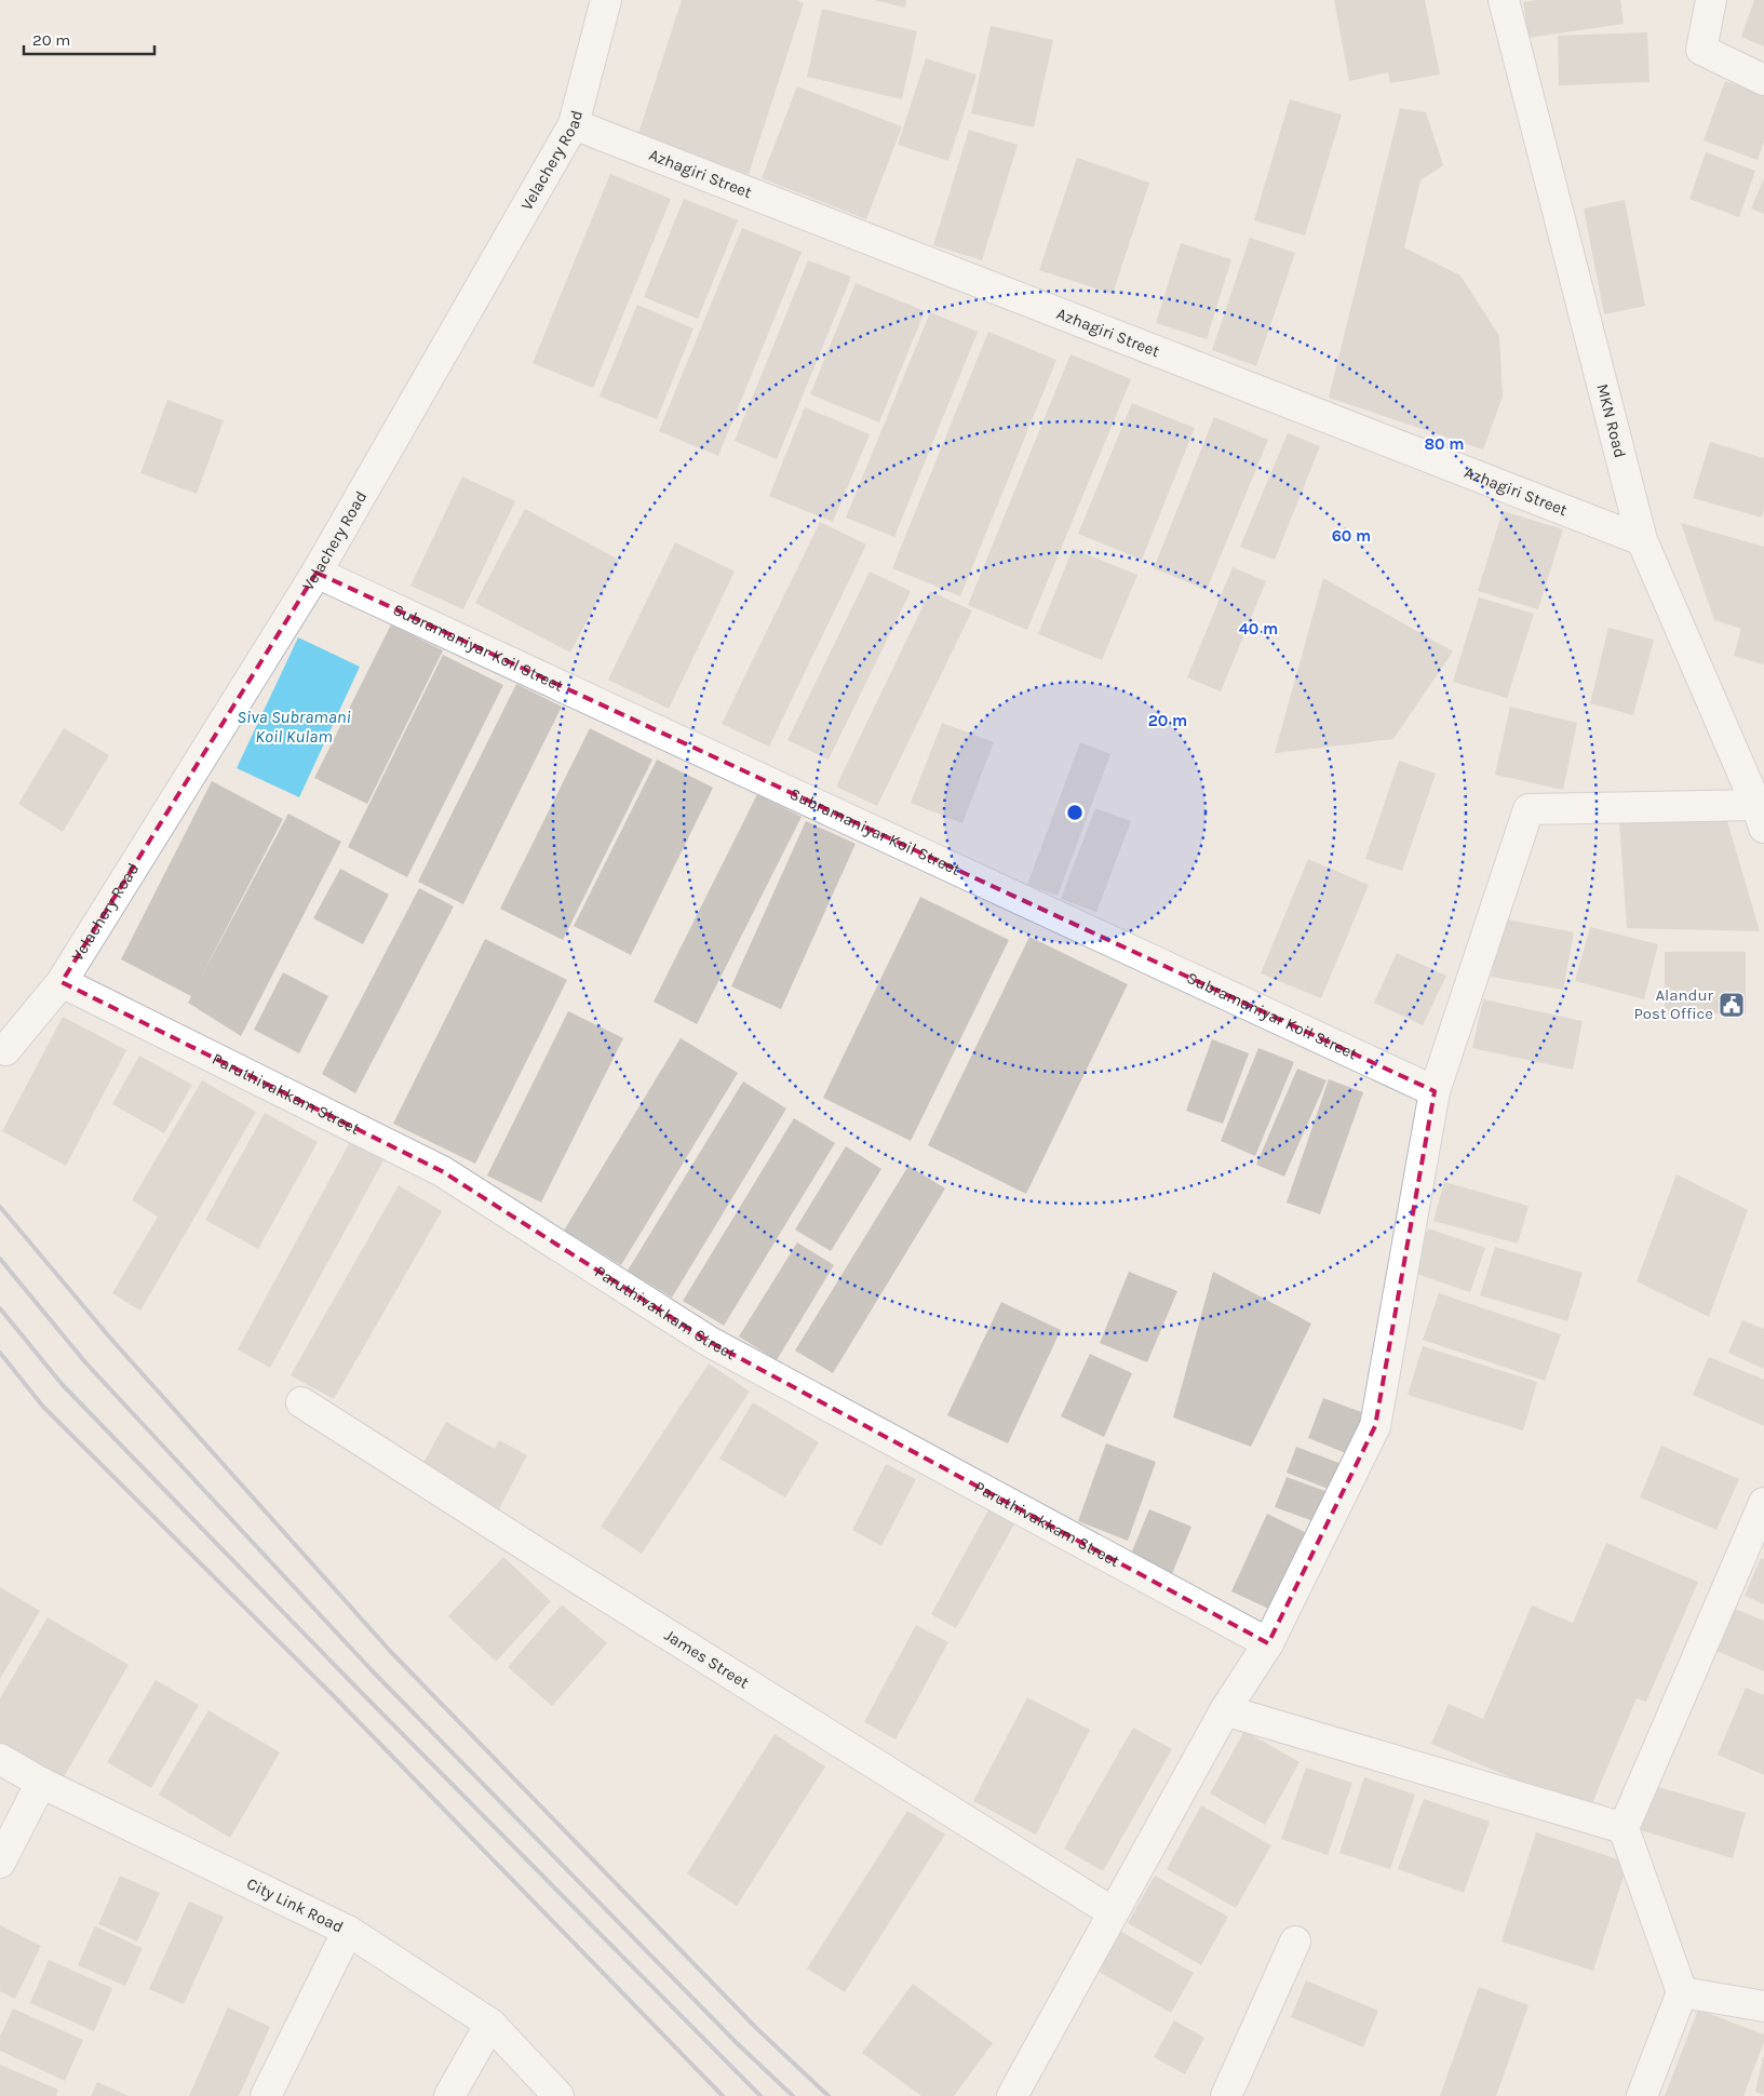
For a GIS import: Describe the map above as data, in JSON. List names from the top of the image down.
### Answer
{
  "streets": {
    "street": [
      "Velachery Road",
      "Azhagiri Street",
      "MKN Road",
      "Subramaniyar Koil Street",
      "Paruthivakkam Street",
      "James Street",
      "City Link Road"
    ]
  },
  "crossings": [
    ["Velachery Road", "Azhagiri Street"],
    ["Velachery Road", "Subramaniyar Koil Street"],
    ["Velachery Road", "Paruthivakkam Street"],
    ["Azhagiri Street", "MKN Road"]
  ],
  "water": ["Siva Subramani Koil Kulam"],
  "places": {
    "public building": ["Alandur Post Office"]
  },
  "scale_bar": "20 m",
  "rings": [
    "80 m",
    "60 m",
    "40 m",
    "20 m"
  ]
}
